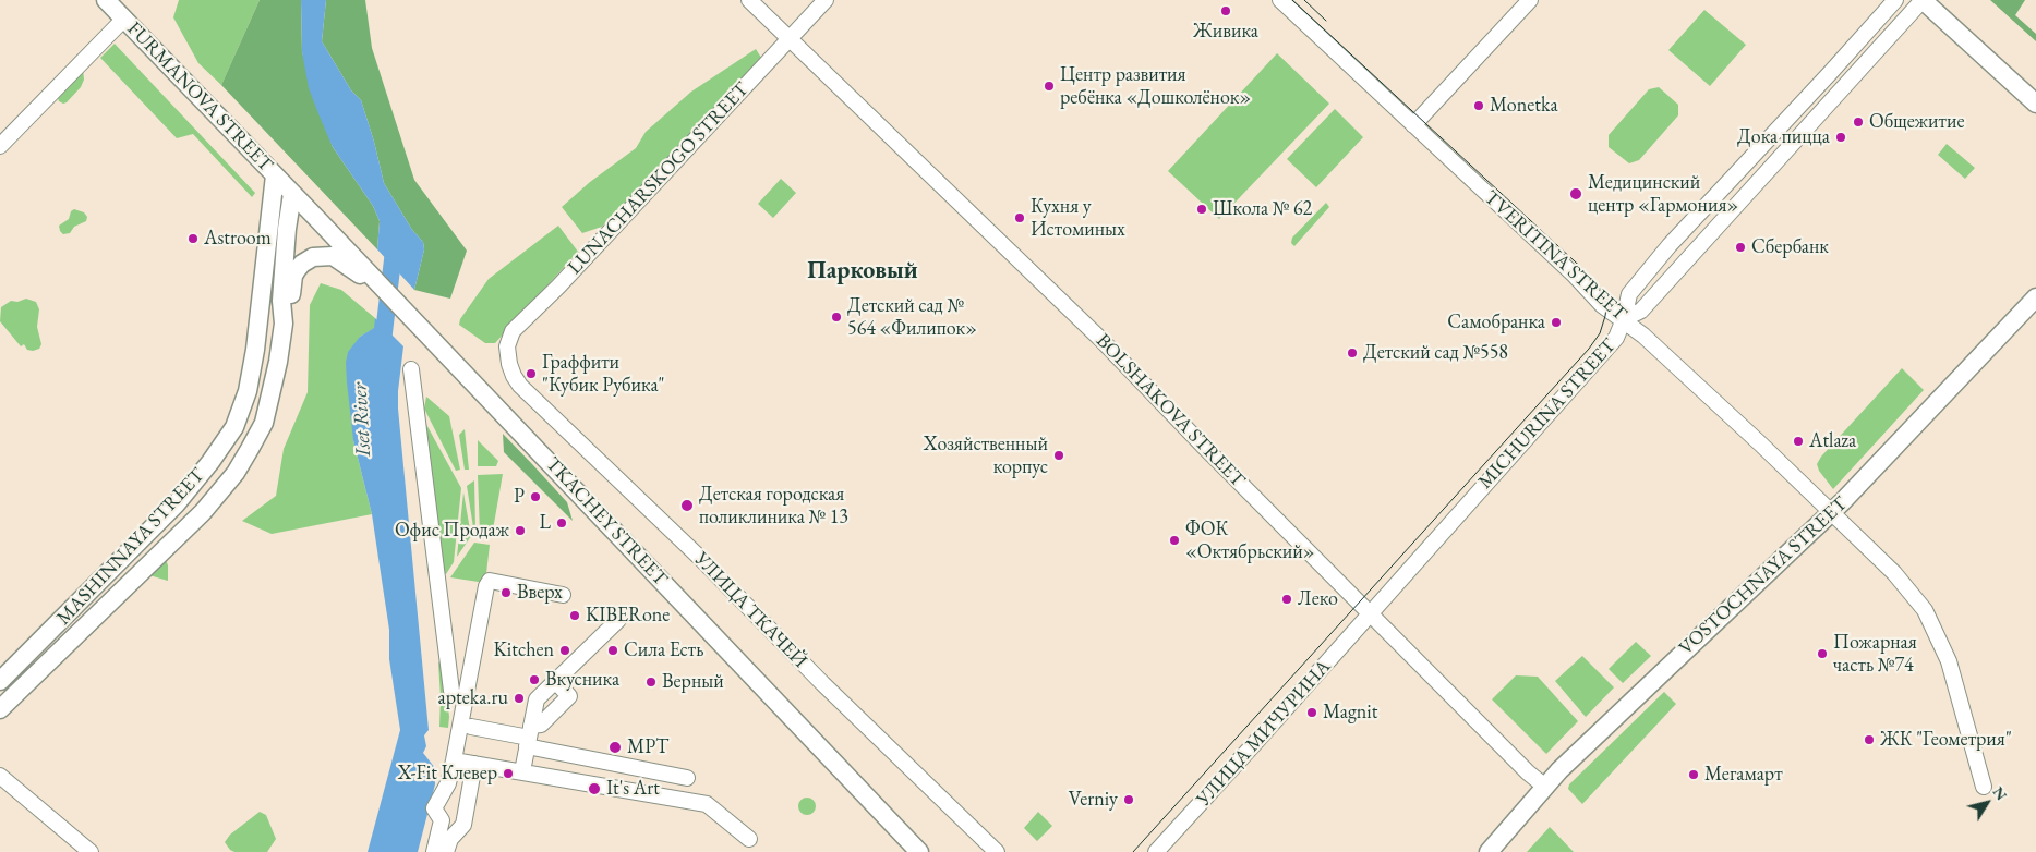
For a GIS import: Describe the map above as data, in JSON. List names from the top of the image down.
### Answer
{
  "streets": {
    "main road": [
      "FURMANOVA STREET",
      "TKACHEY STREET",
      "MASHINNAYA STREET",
      "VOSTOCHNAYA STREET"
    ],
    "street": [
      "LUNACHARSKOGO STREET",
      "TVERITINA STREET",
      "BOLSHAKOVA STREET",
      "MICHURINA STREET",
      "УЛИЦА ТКАЧЕЙ",
      "УЛИЦА МИЧУРИНА"
    ]
  },
  "crossings": [
    ["FURMANOVA STREET", "MASHINNAYA STREET"],
    ["LUNACHARSKOGO STREET", "BOLSHAKOVA STREET"],
    ["LUNACHARSKOGO STREET", "УЛИЦА ТКАЧЕЙ"],
    ["TVERITINA STREET", "MICHURINA STREET"],
    ["TVERITINA STREET", "VOSTOCHNAYA STREET"],
    ["BOLSHAKOVA STREET", "MICHURINA STREET"],
    ["BOLSHAKOVA STREET", "VOSTOCHNAYA STREET"],
    ["BOLSHAKOVA STREET", "УЛИЦА МИЧУРИНА"],
    ["MICHURINA STREET", "УЛИЦА МИЧУРИНА"]
  ],
  "districts": ["Парковый"],
  "water": ["Iset River"],
  "places": [
    "Живика",
    "Центр развития ребёнка «Дошколёнок»",
    "Monetka",
    "Общежитие",
    "Дока пицца",
    "Медицинский центр «Гармония»",
    "Школа № 62",
    "Кухня у Истоминых",
    "Astroom",
    "Сбербанк",
    "Детский сад № 564 «Филипок»",
    "Самобранка",
    "Детский сад №558",
    "Граффити \"Кубик Рубика\"",
    "Atlaza",
    "Хозяйственный корпус",
    "P",
    "Детская городская поликлиника № 13",
    "L",
    "Офис Продаж",
    "ФОК «Октябрьский»",
    "Вверх",
    "Леко",
    "KIBERone",
    "Kitchen",
    "Сила Есть",
    "Пожарная часть №74",
    "Вкусника",
    "Верный",
    "apteka.ru",
    "Magnit",
    "ЖК \"Геометрия\"",
    "МРТ",
    "X-Fit Клевер",
    "Мегамарт",
    "It's Art",
    "Verniy"
  ],
  "north": "top right"
}
